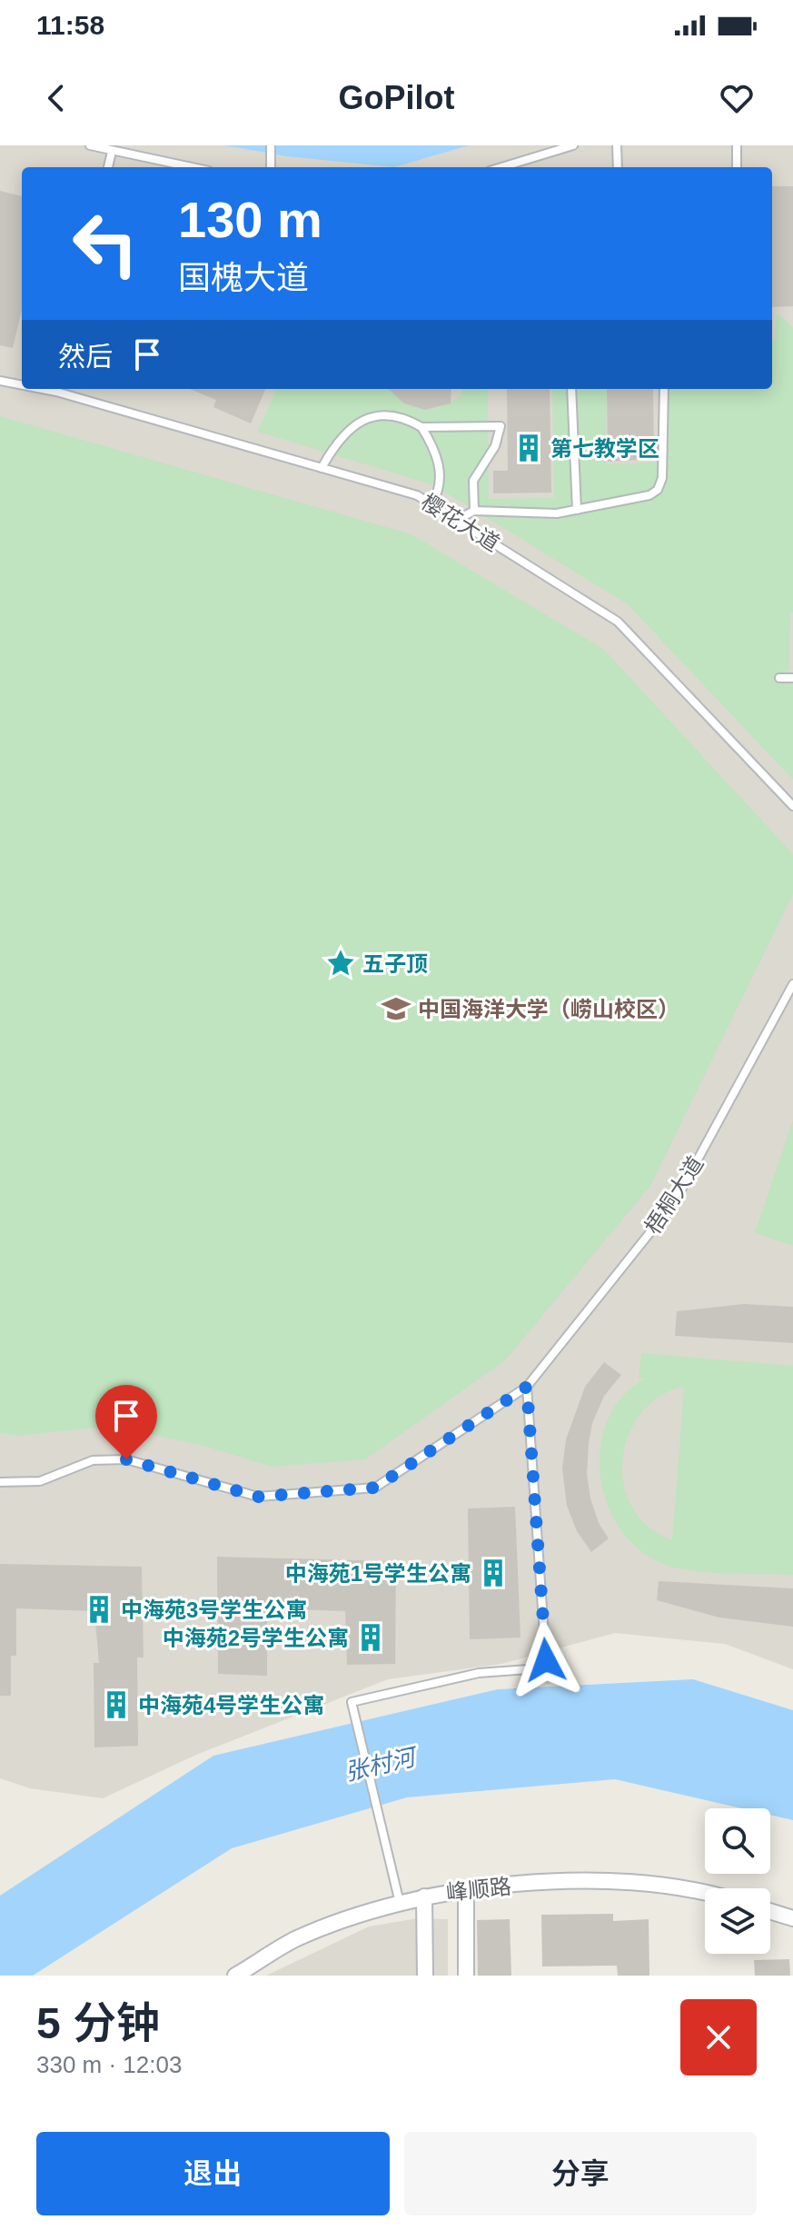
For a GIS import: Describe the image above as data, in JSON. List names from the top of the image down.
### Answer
{
  "streets": {
    "street": ["峰顺路"],
    "lane": ["樱花大道", "梧桐大道"]
  },
  "water": ["张村河"],
  "places": {
    "building": [
      "第七教学区",
      "中海苑1号学生公寓",
      "中海苑3号学生公寓",
      "中海苑2号学生公寓",
      "中海苑4号学生公寓"
    ],
    "place": ["五子顶"],
    "school or university": ["中国海洋大学（崂山校区）"]
  },
  "page": {
    "status": "11:58",
    "header": "GoPilot",
    "turn": ["130 m", "国槐大道"],
    "then": "然后",
    "heading": ["5 分钟", "330 m · 12:03"],
    "buttons": ["退出", "分享"]
  }
}
